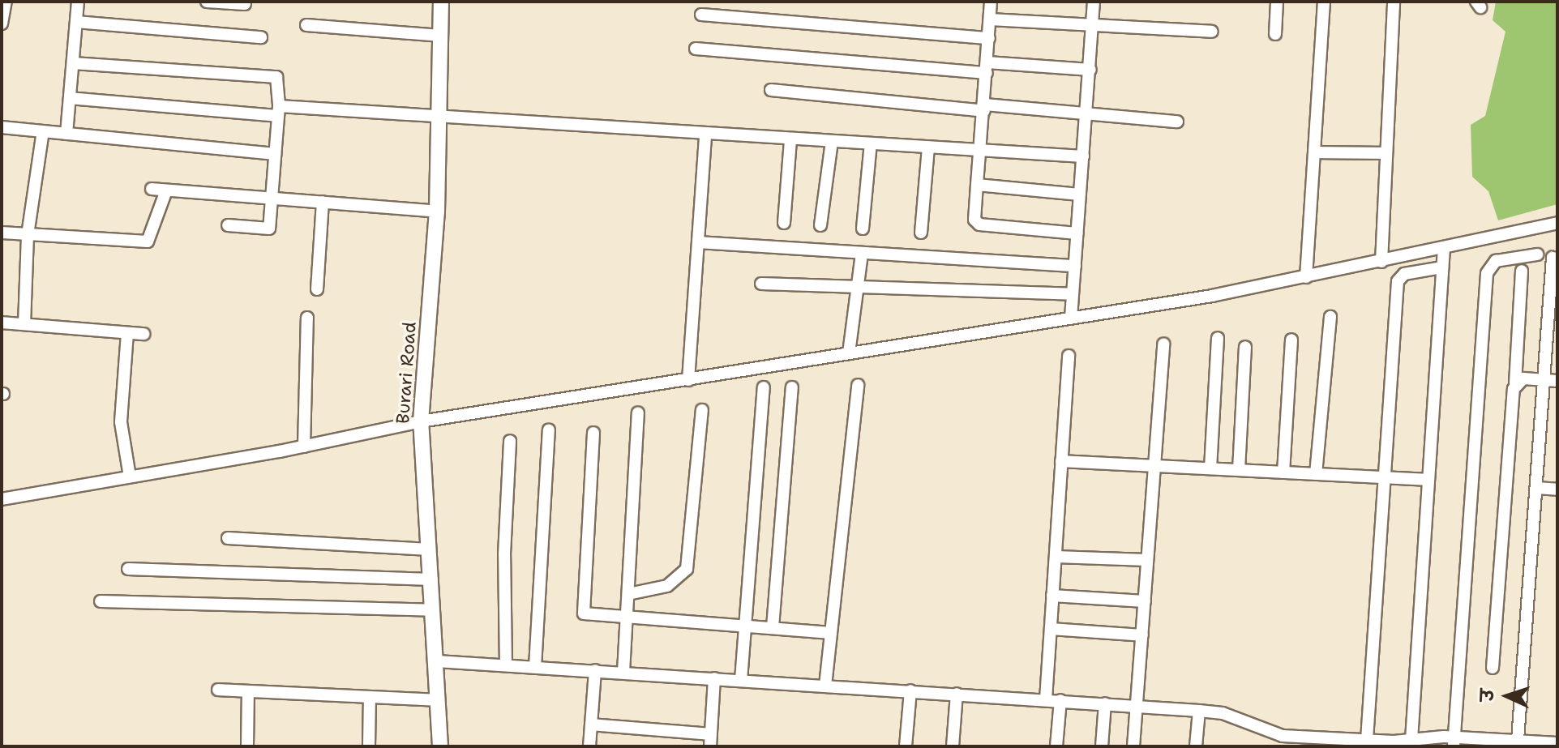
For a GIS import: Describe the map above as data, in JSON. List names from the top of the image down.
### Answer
{
  "streets": {
    "main road": ["Burari Road"]
  },
  "north": "left"
}
